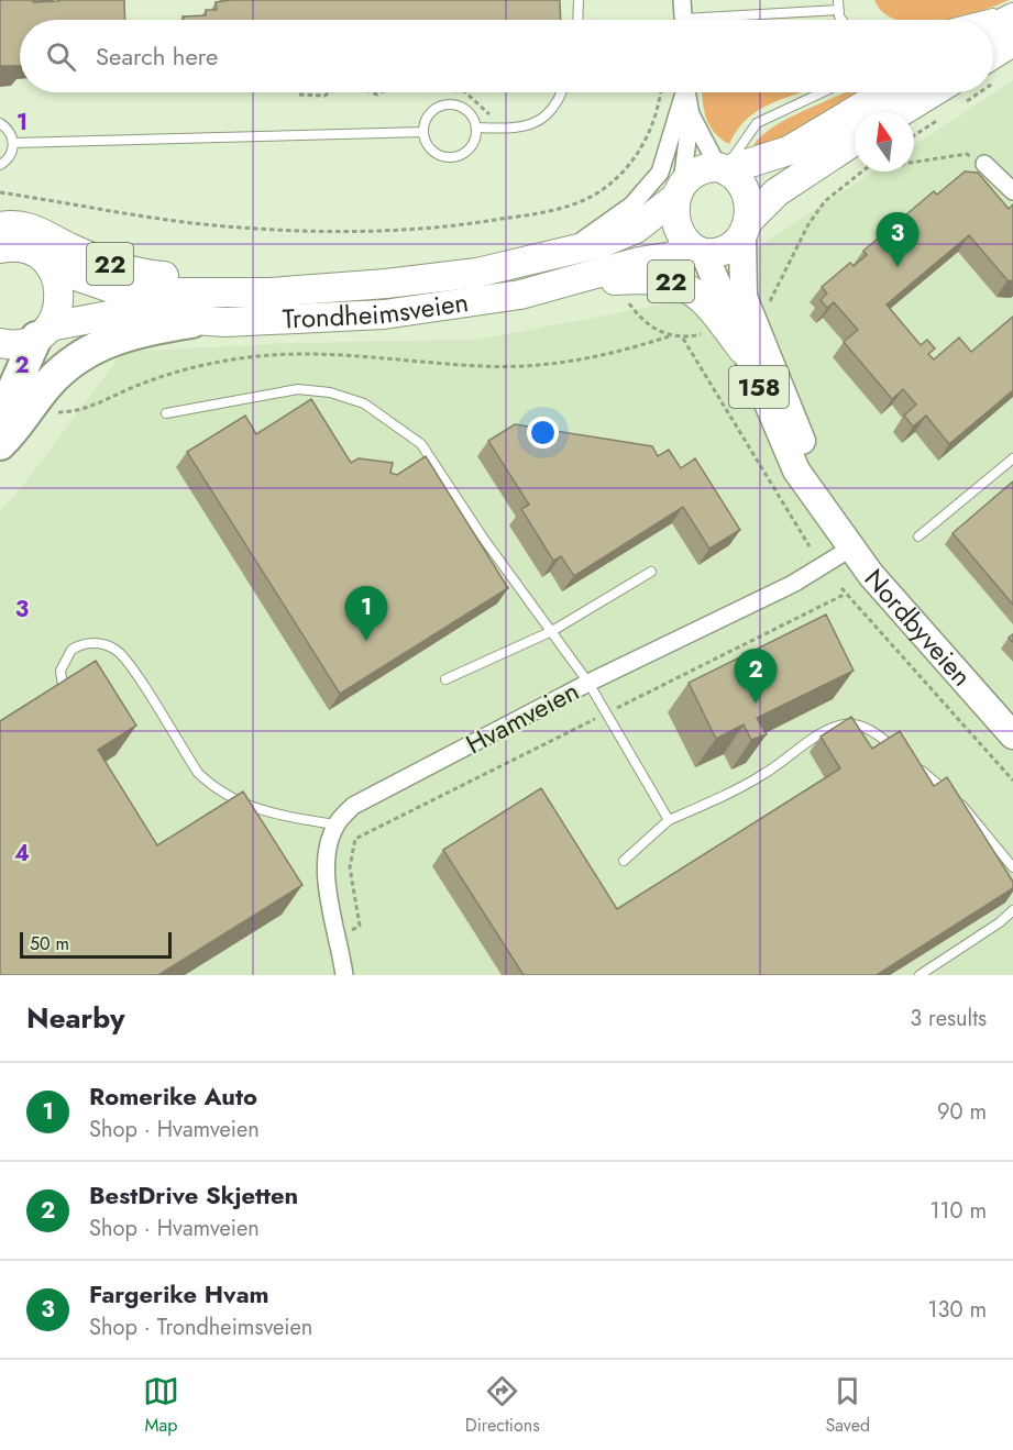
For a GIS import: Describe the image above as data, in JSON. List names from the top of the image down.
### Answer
{
  "streets": {
    "highway": ["22", "Trondheimsveien"],
    "main road": ["158", "Nordbyveien"],
    "street": ["Hvamveien"]
  },
  "crossings": [
    ["22", "Trondheimsveien"],
    ["22", "Nordbyveien"],
    ["Trondheimsveien", "Nordbyveien"],
    ["Nordbyveien", "Hvamveien"]
  ],
  "scale_bar": "50 m",
  "north": "top",
  "page": {
    "search": "Search here",
    "pins": ["3", "1", "2"],
    "scale": "50 m",
    "heading": ["Nearby", "3 results"],
    "list": [
      {
        "mark": "1",
        "name": "Romerike Auto",
        "note": "Shop · Hvamveien",
        "value": "90 m"
      },
      {
        "mark": "2",
        "name": "BestDrive Skjetten",
        "note": "Shop · Hvamveien",
        "value": "110 m"
      },
      {
        "mark": "3",
        "name": "Fargerike Hvam",
        "note": "Shop · Trondheimsveien",
        "value": "130 m"
      }
    ],
    "nav": ["Map", "Directions", "Saved"]
  },
  "grid": {
    "rows": [
      "1",
      "2",
      "3",
      "4"
    ]
  }
}
